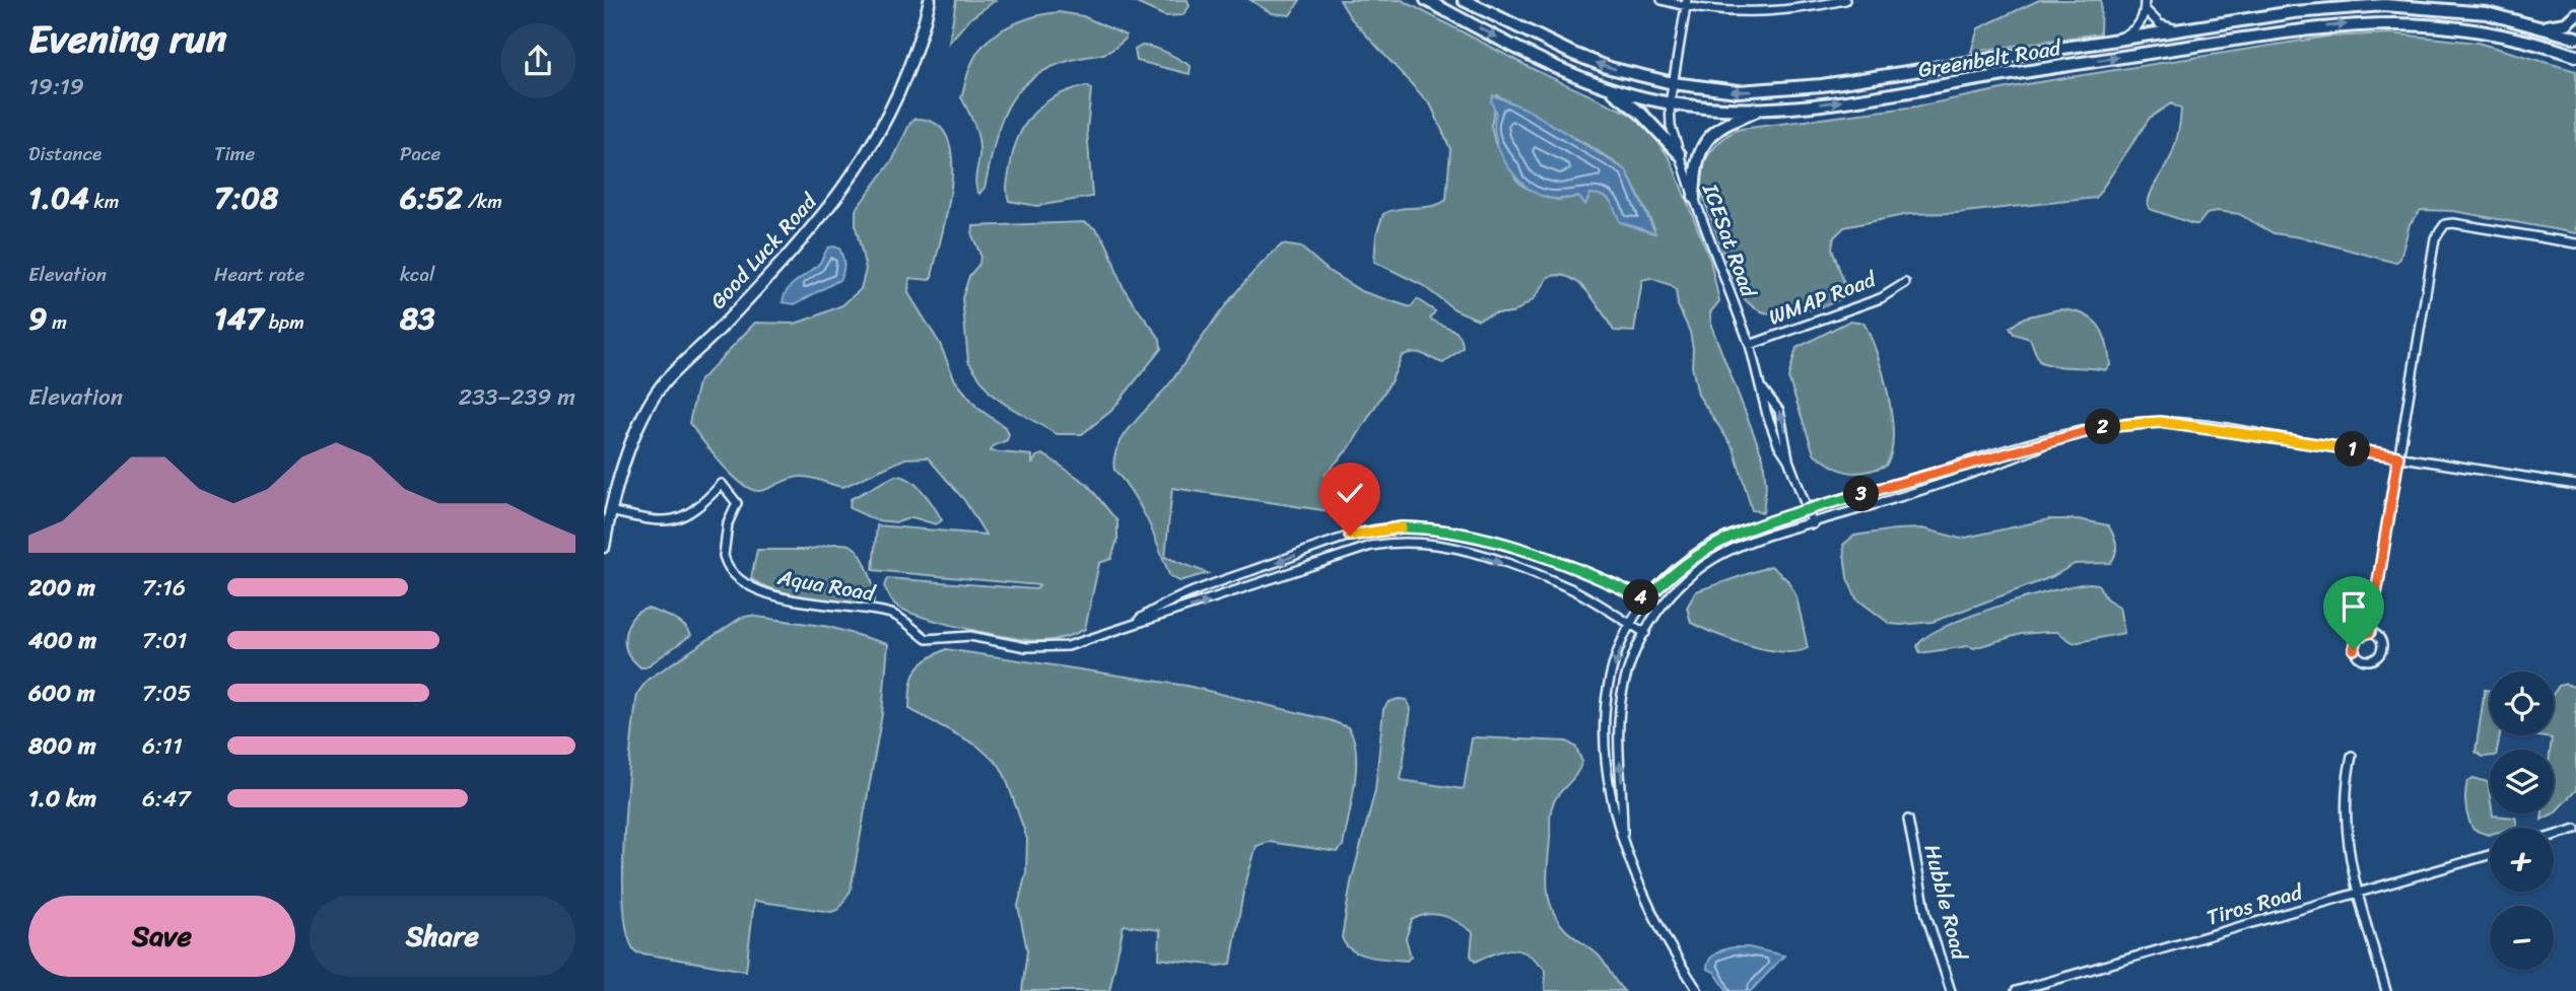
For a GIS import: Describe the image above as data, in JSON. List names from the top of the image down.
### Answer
{
  "streets": {
    "main road": ["Greenbelt Road", "Good Luck Road"],
    "street": [
      "ICESat Road",
      "WMAP Road",
      "Aqua Road",
      "Hubble Road",
      "Tiros Road"
    ]
  },
  "crossings": [
    ["Greenbelt Road", "ICESat Road"],
    ["ICESat Road", "WMAP Road"],
    ["Good Luck Road", "Aqua Road"]
  ],
  "page": {
    "heading": ["Evening run", "19:19"],
    "stats": [
      ["Distance", "1.04 km"],
      ["Time", "7:08"],
      ["Pace", "6:52 /km"],
      ["Elevation", "9 m"],
      ["Heart rate", "147 bpm"],
      ["kcal", "83"]
    ],
    "chart": ["Elevation", "233–239 m"],
    "pins": [
      "2",
      "1",
      "3",
      "4"
    ],
    "list": [
      {
        "name": "200 m",
        "note": "7:16"
      },
      {
        "name": "400 m",
        "note": "7:01"
      },
      {
        "name": "600 m",
        "note": "7:05"
      },
      {
        "name": "800 m",
        "note": "6:11"
      },
      {
        "name": "1.0 km",
        "note": "6:47"
      }
    ],
    "map_buttons": ["+", "−"],
    "buttons": ["Save", "Share"]
  }
}
